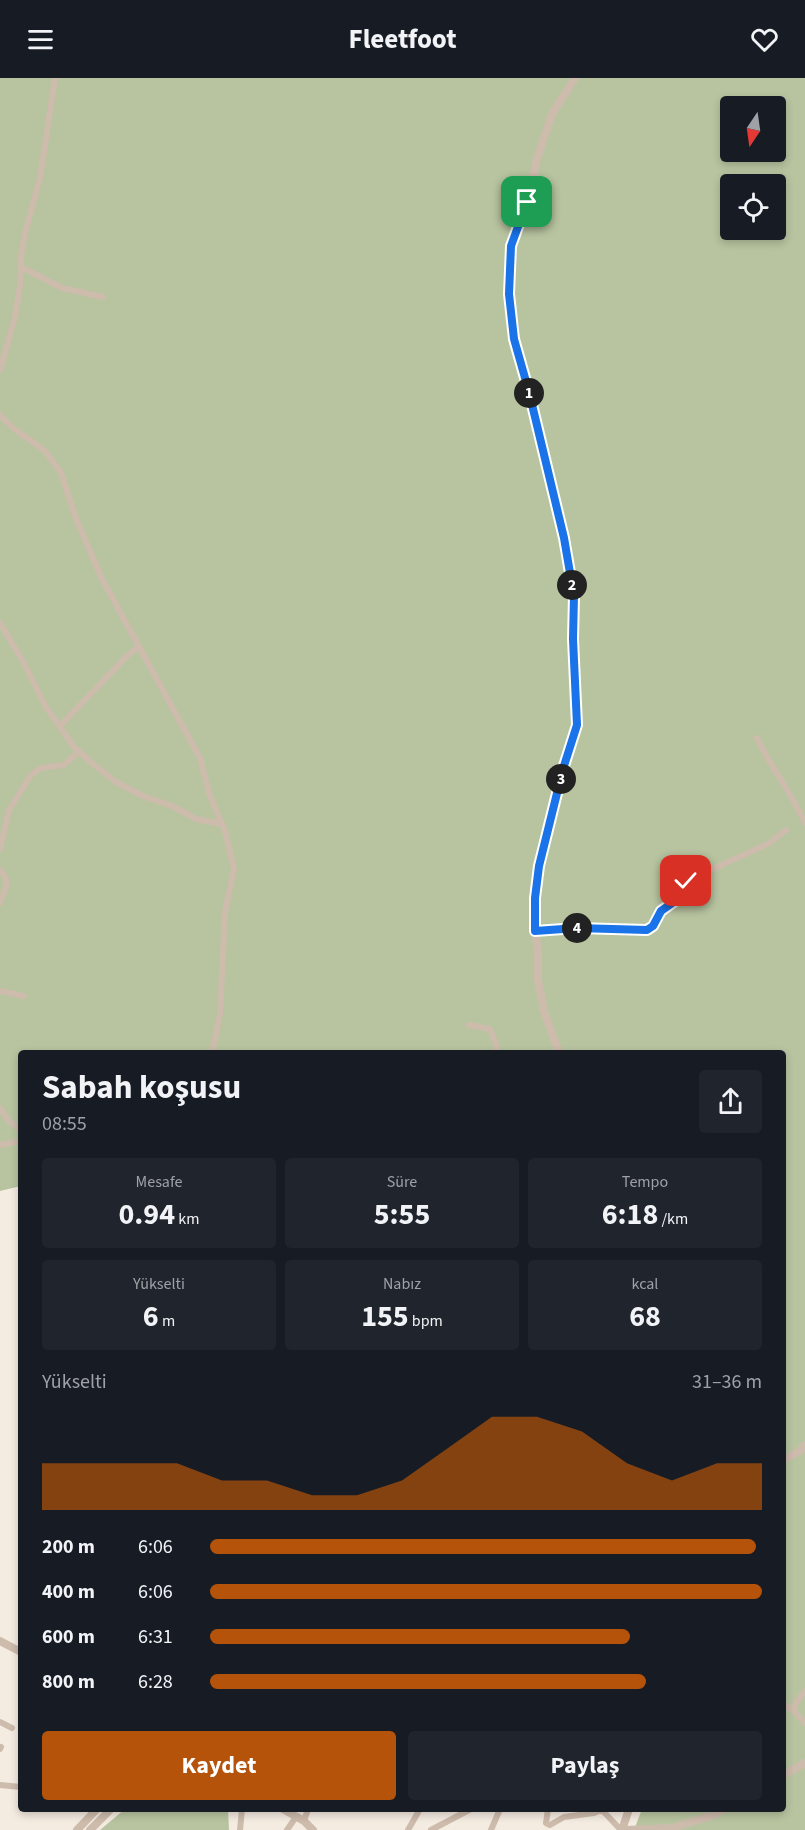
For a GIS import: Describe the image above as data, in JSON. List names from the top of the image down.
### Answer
{
  "north": "bottom",
  "page": {
    "header": "Fleetfoot",
    "pins": [
      "1",
      "2",
      "3",
      "4"
    ],
    "heading": ["Sabah koşusu", "08:55"],
    "stats": [
      ["Mesafe", "0.94 km"],
      ["Süre", "5:55"],
      ["Tempo", "6:18 /km"],
      ["Yükselti", "6 m"],
      ["Nabız", "155 bpm"],
      ["kcal", "68"]
    ],
    "chart": ["Yükselti", "31–36 m"],
    "list": [
      {
        "name": "200 m",
        "note": "6:06"
      },
      {
        "name": "400 m",
        "note": "6:06"
      },
      {
        "name": "600 m",
        "note": "6:31"
      },
      {
        "name": "800 m",
        "note": "6:28"
      }
    ],
    "buttons": ["Kaydet", "Paylaş"]
  }
}
